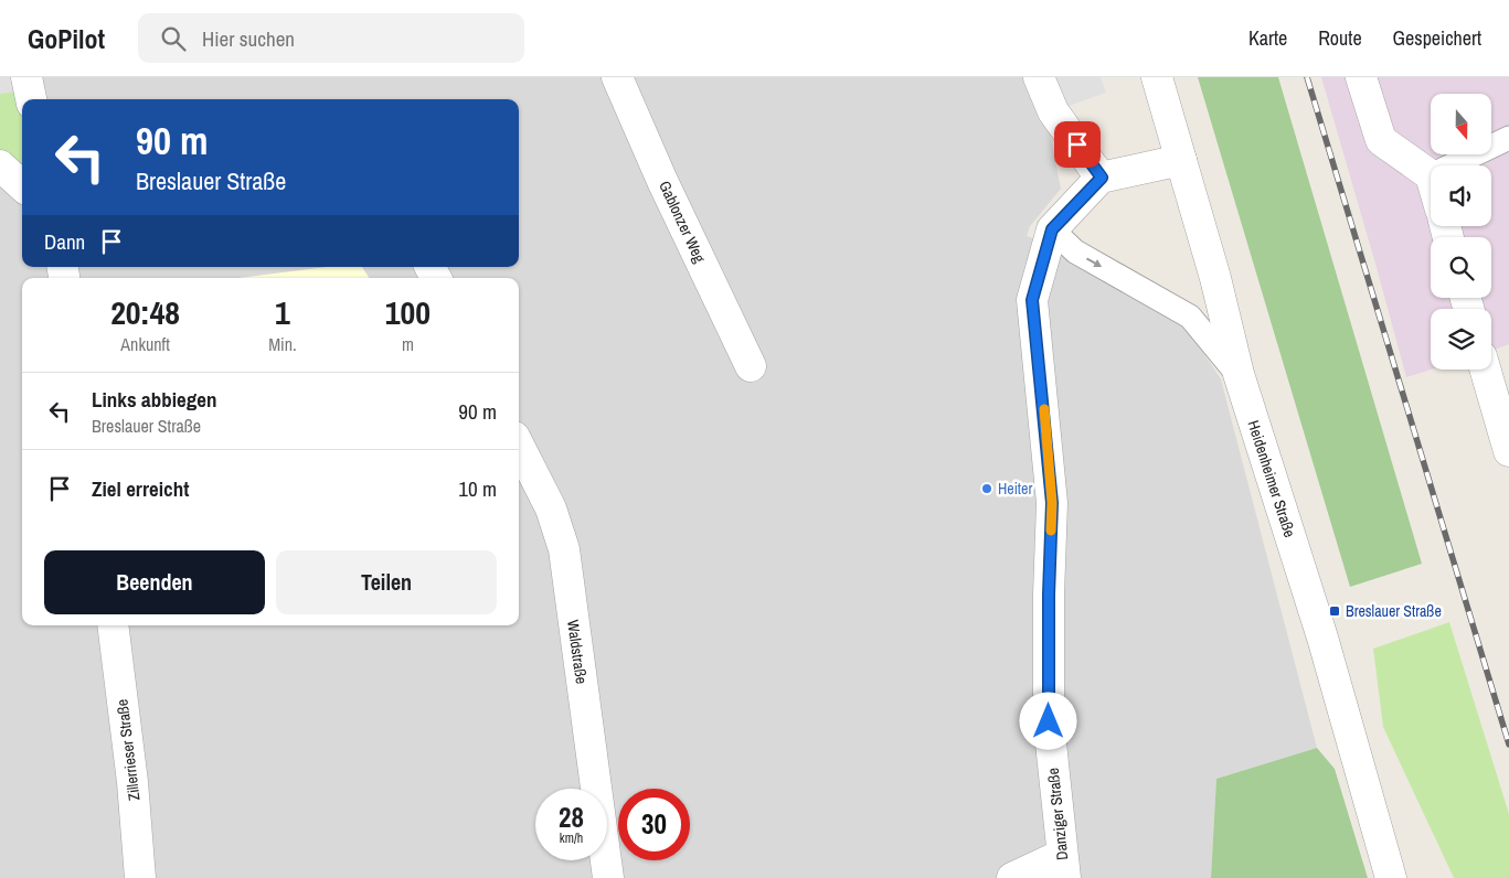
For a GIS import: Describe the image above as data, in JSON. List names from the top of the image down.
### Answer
{
  "streets": {
    "street": [
      "Gablonzer Weg",
      "Heidenheimer Straße",
      "Waldstraße",
      "Zillerrieser Straße",
      "Danziger Straße"
    ]
  },
  "places": {
    "other": ["Heiter"],
    "transit": ["Breslauer Straße"]
  },
  "north": "bottom",
  "page": {
    "header": "GoPilot",
    "search": "Hier suchen",
    "nav": ["Karte", "Route", "Gespeichert"],
    "turn": ["90 m", "Breslauer Straße"],
    "then": "Dann",
    "eta": [
      "20:48",
      "Ankunft",
      "1",
      "Min.",
      "100",
      "m"
    ],
    "list": [
      {
        "name": "Links abbiegen",
        "note": "Breslauer Straße",
        "value": "90 m"
      },
      {
        "name": "Ziel erreicht",
        "value": "10 m"
      }
    ],
    "buttons": ["Beenden", "Teilen"],
    "speed": "28 km/h",
    "limit": "30"
  }
}
